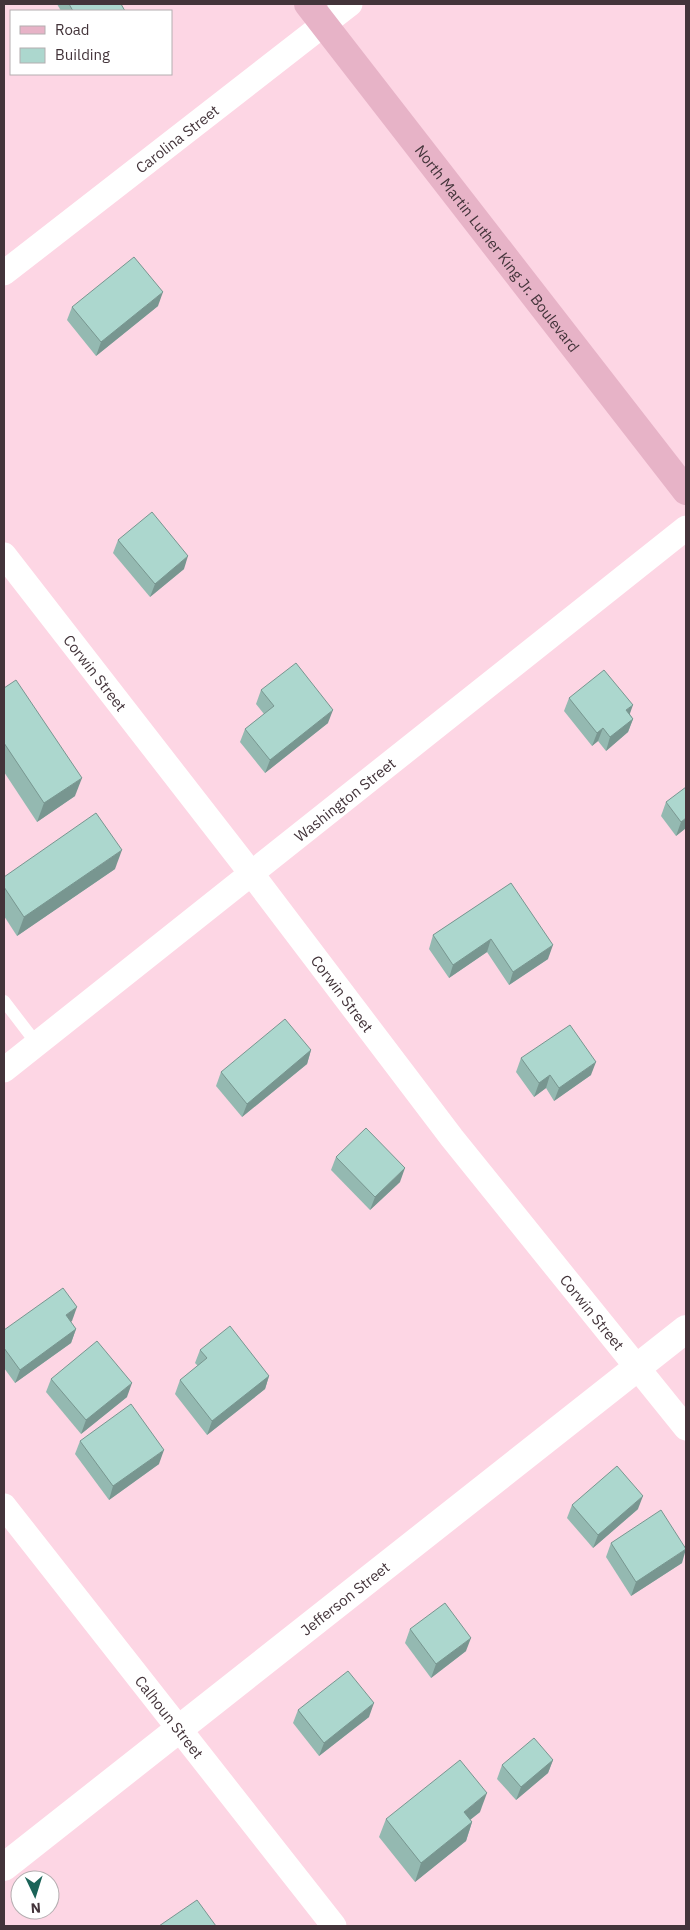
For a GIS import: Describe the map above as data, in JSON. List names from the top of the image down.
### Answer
{
  "streets": {
    "main road": ["North Martin Luther King Jr. Boulevard"],
    "street": [
      "Carolina Street",
      "Corwin Street",
      "Washington Street",
      "Jefferson Street",
      "Calhoun Street"
    ]
  },
  "crossings": [
    ["Carolina Street", "North Martin Luther King Jr. Boulevard"],
    ["Corwin Street", "Washington Street"],
    ["Corwin Street", "Jefferson Street"],
    ["Jefferson Street", "Calhoun Street"]
  ],
  "legend": ["Road", "Building"],
  "north": "bottom"
}
